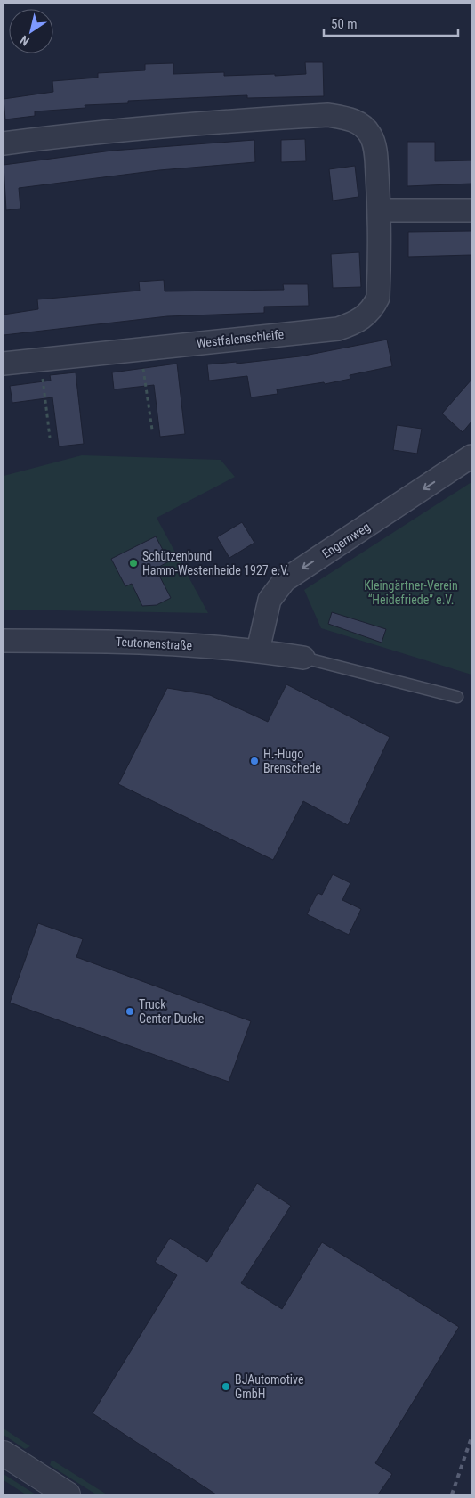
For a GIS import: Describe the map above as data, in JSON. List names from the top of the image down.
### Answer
{
  "streets": {
    "street": ["Westfalenschleife", "Engernweg", "Teutonenstraße"]
  },
  "crossings": [
    ["Engernweg", "Teutonenstraße"]
  ],
  "one_way": ["Engernweg"],
  "parks": ["Kleingärtner-Verein “Heidefriede” e.V."],
  "places": [
    "Schützenbund Hamm-Westenheide 1927 e.V.",
    "H.-Hugo Brenschede",
    "Truck Center Ducke",
    "BJAutomotive GmbH"
  ],
  "scale_bar": "50 m",
  "north": "bottom left"
}
